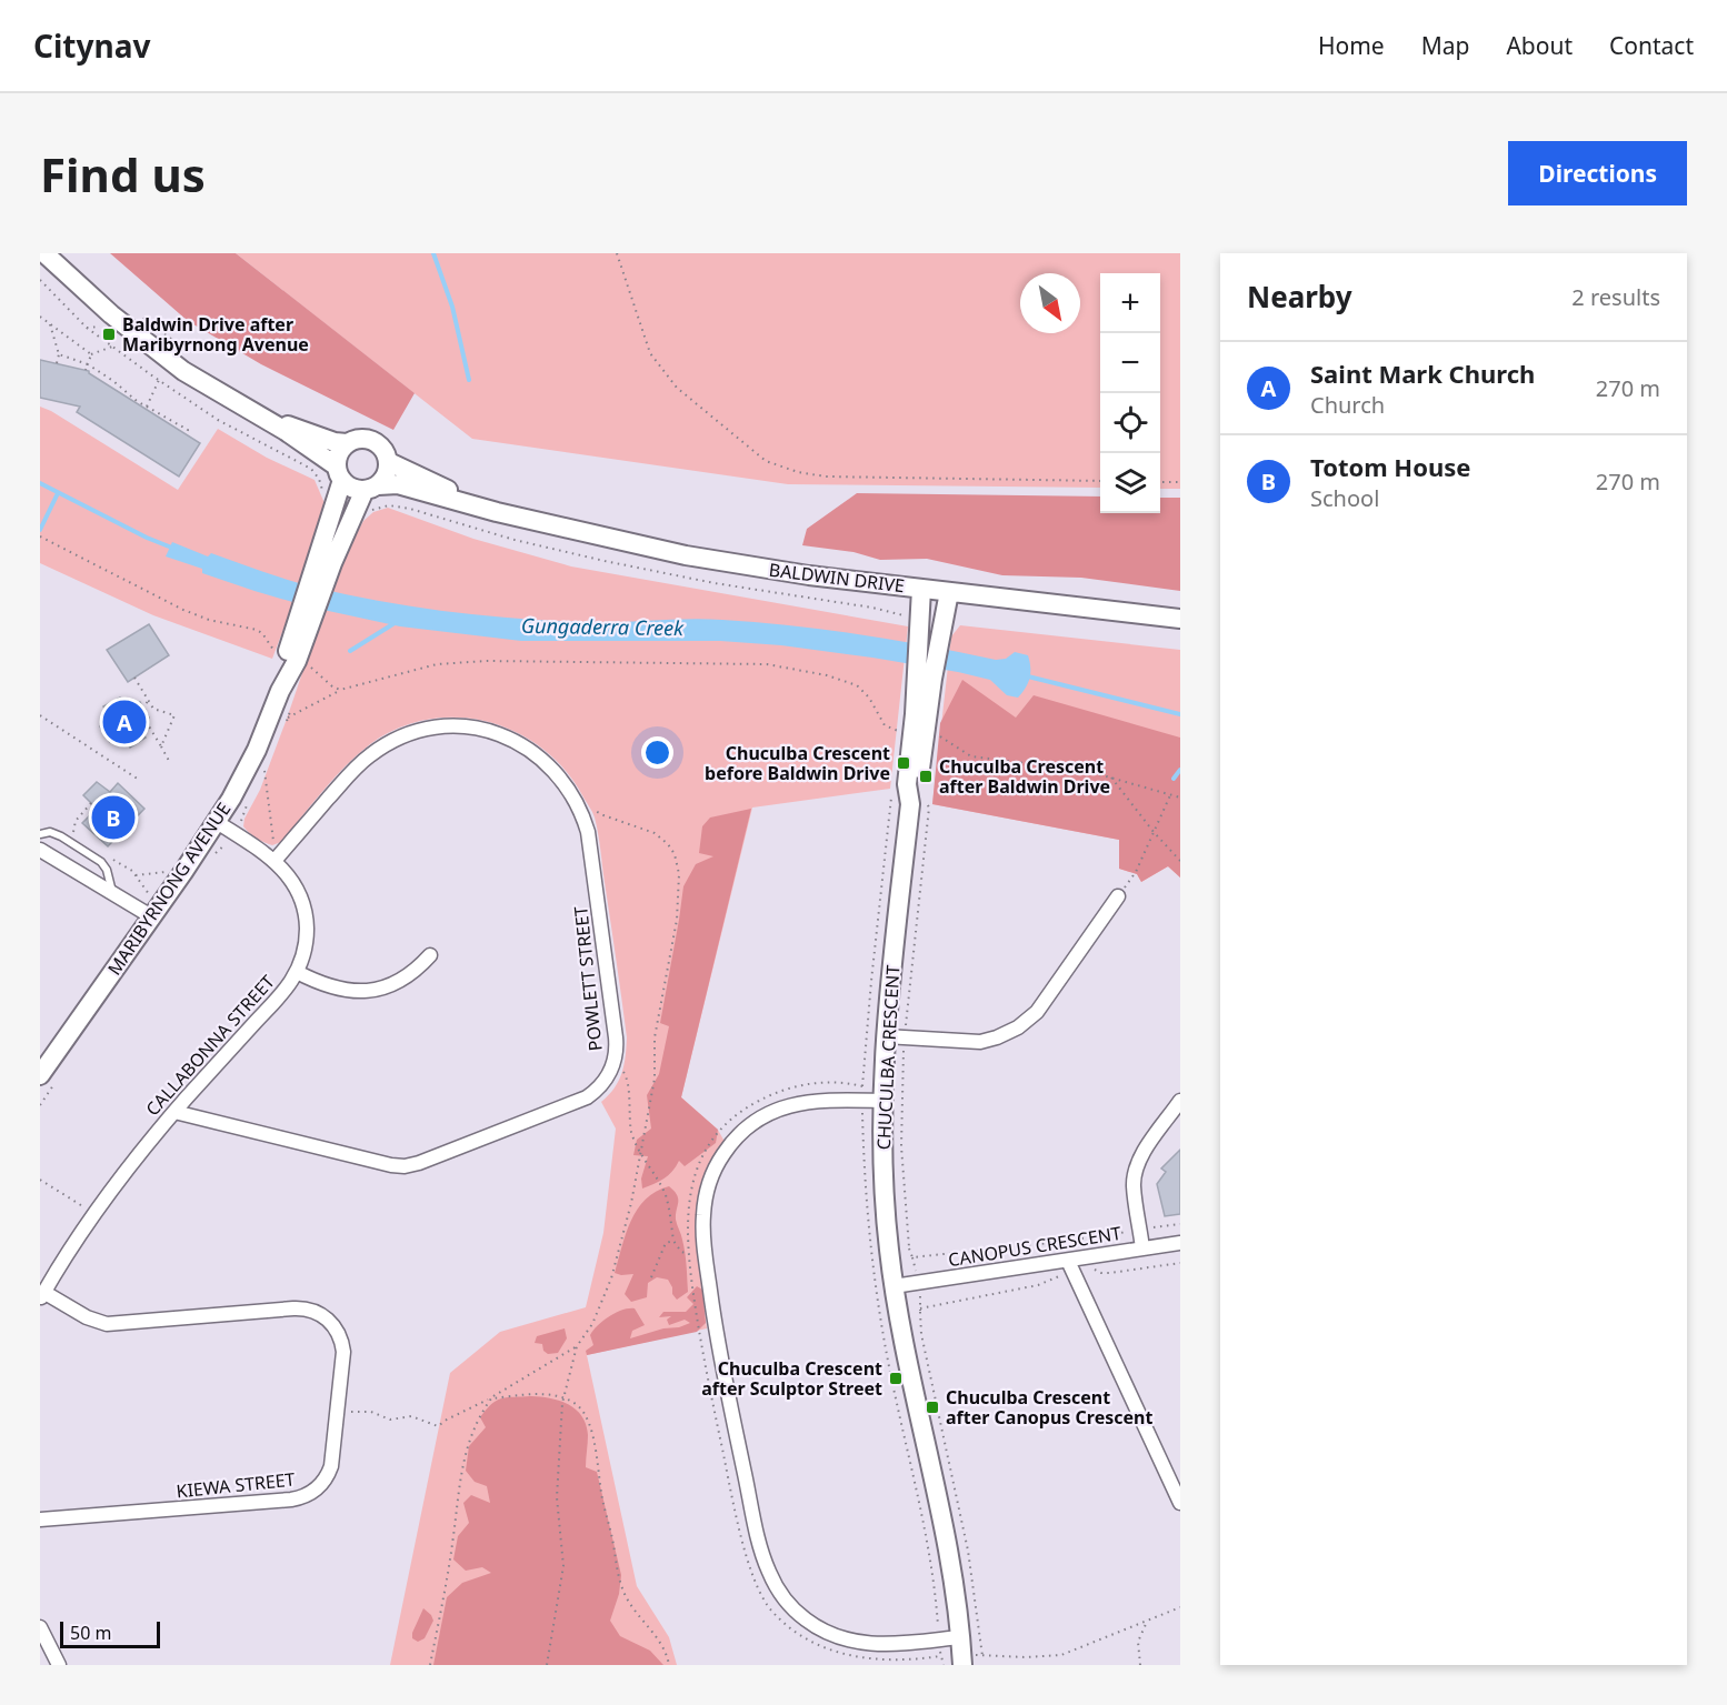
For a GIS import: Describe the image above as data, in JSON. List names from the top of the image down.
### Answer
{
  "streets": {
    "street": [
      "BALDWIN DRIVE",
      "MARIBYRNONG AVENUE",
      "POWLETT STREET",
      "CALLABONNA STREET",
      "CHUCULBA CRESCENT",
      "CANOPUS CRESCENT",
      "KIEWA STREET"
    ]
  },
  "crossings": [
    ["BALDWIN DRIVE", "MARIBYRNONG AVENUE"],
    ["BALDWIN DRIVE", "CHUCULBA CRESCENT"],
    ["MARIBYRNONG AVENUE", "CALLABONNA STREET"],
    ["POWLETT STREET", "CALLABONNA STREET"],
    ["CALLABONNA STREET", "KIEWA STREET"],
    ["CHUCULBA CRESCENT", "CANOPUS CRESCENT"]
  ],
  "water": ["Gungaderra Creek"],
  "places": {
    "transit": [
      "Baldwin Drive after Maribyrnong Avenue",
      "Chuculba Crescent before Baldwin Drive",
      "Chuculba Crescent after Baldwin Drive",
      "Chuculba Crescent after Sculptor Street",
      "Chuculba Crescent after Canopus Crescent"
    ]
  },
  "scale_bar": "50 m",
  "north": "bottom right",
  "page": {
    "header": "Citynav",
    "nav": [
      "Home",
      "Map",
      "About",
      "Contact"
    ],
    "buttons": "Directions",
    "title": "Find us",
    "heading": ["Nearby", "2 results"],
    "map_buttons": ["+", "−"],
    "list": [
      {
        "mark": "A",
        "name": "Saint Mark Church",
        "note": "Church",
        "value": "270 m"
      },
      {
        "mark": "B",
        "name": "Totom House",
        "note": "School",
        "value": "270 m"
      }
    ],
    "pins": ["A", "B"],
    "scale": "50 m"
  }
}
